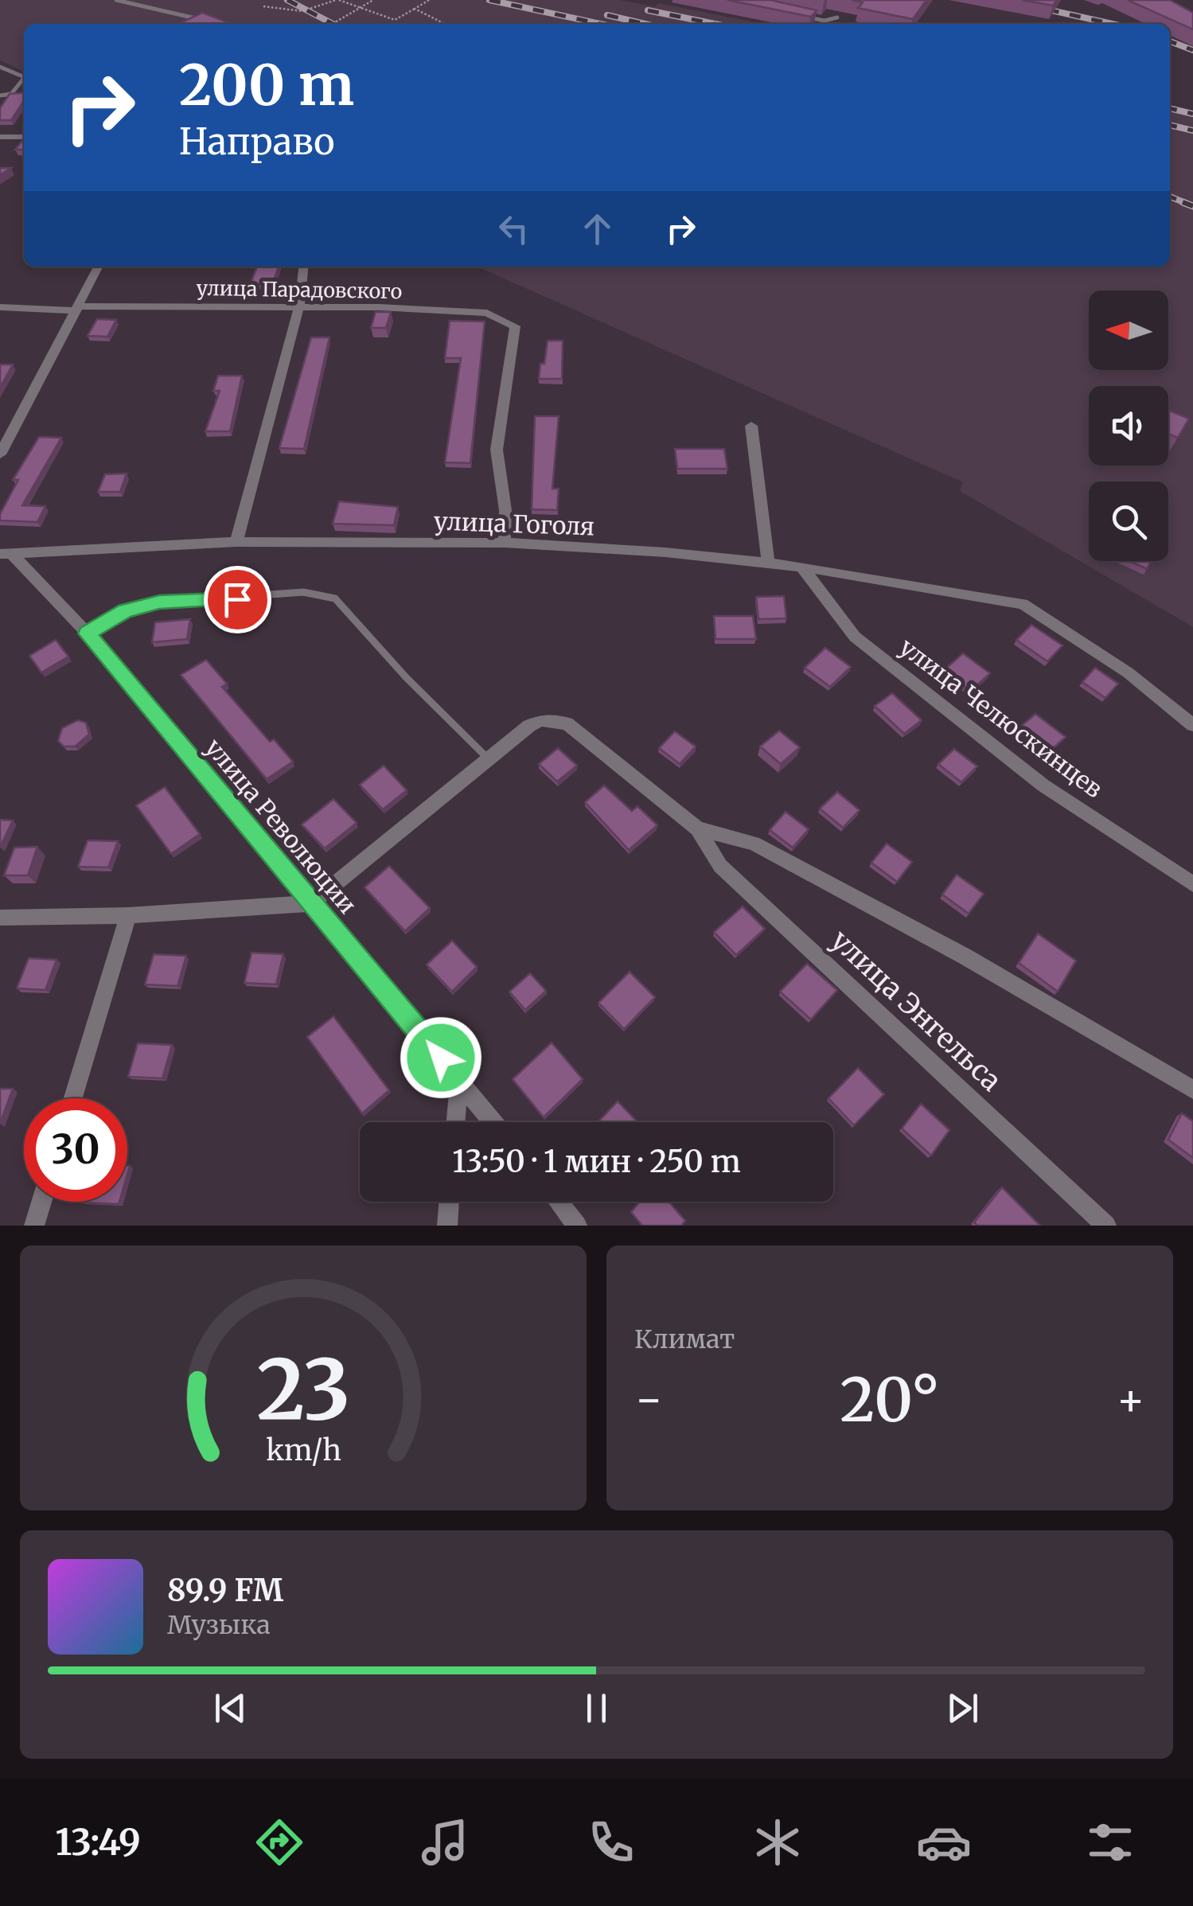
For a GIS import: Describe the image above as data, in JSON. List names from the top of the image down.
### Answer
{
  "streets": {
    "street": [
      "улица Парадовского",
      "улица Гоголя",
      "улица Челюскинцев",
      "улица Революции",
      "улица Энгельса"
    ]
  },
  "crossings": [
    ["улица Парадовского", "улица Гоголя"],
    ["улица Гоголя", "улица Челюскинцев"],
    ["улица Гоголя", "улица Революции"]
  ],
  "north": "left",
  "page": {
    "turn": ["200 m", "Направо"],
    "limit": "30",
    "trip": "13:50 · 1 мин · 250 m",
    "tile": "Климат",
    "heat": ["−", "20°", "+"],
    "song": ["89.9 FM", "Музыка"],
    "tabs": "13:49",
    "gauge": ["23", "km/h"]
  }
}
